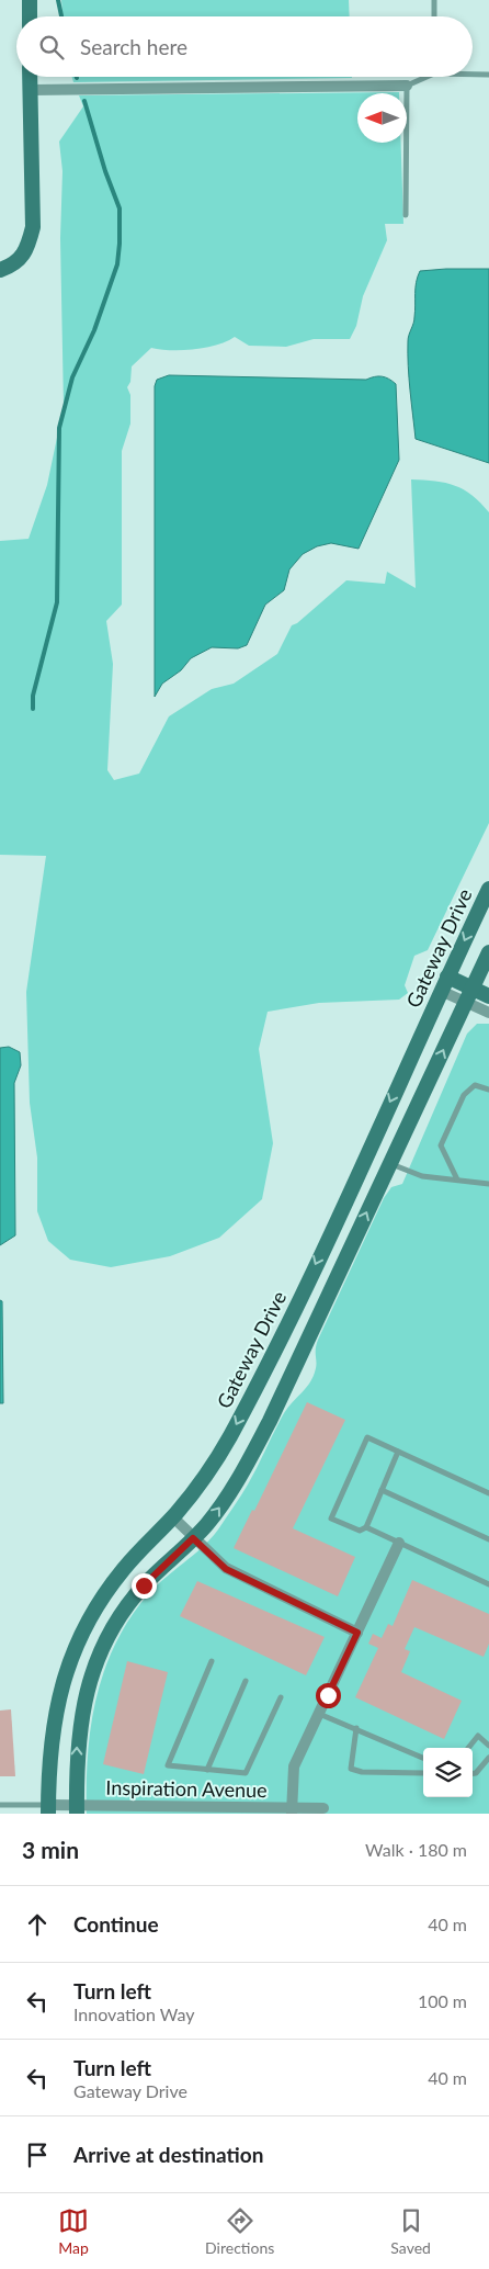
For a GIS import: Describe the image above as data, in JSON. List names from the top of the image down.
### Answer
{
  "streets": {
    "street": ["Gateway Drive", "Inspiration Avenue"]
  },
  "crossings": [
    ["Gateway Drive", "Inspiration Avenue"]
  ],
  "north": "left",
  "page": {
    "search": "Search here",
    "heading": ["3 min", "Walk · 180 m"],
    "list": [
      ["Continue", "40 m"],
      ["Turn left", "Innovation Way", "100 m"],
      ["Turn left", "Gateway Drive", "40 m"],
      "Arrive at destination"
    ],
    "nav": ["Map", "Directions", "Saved"]
  }
}
